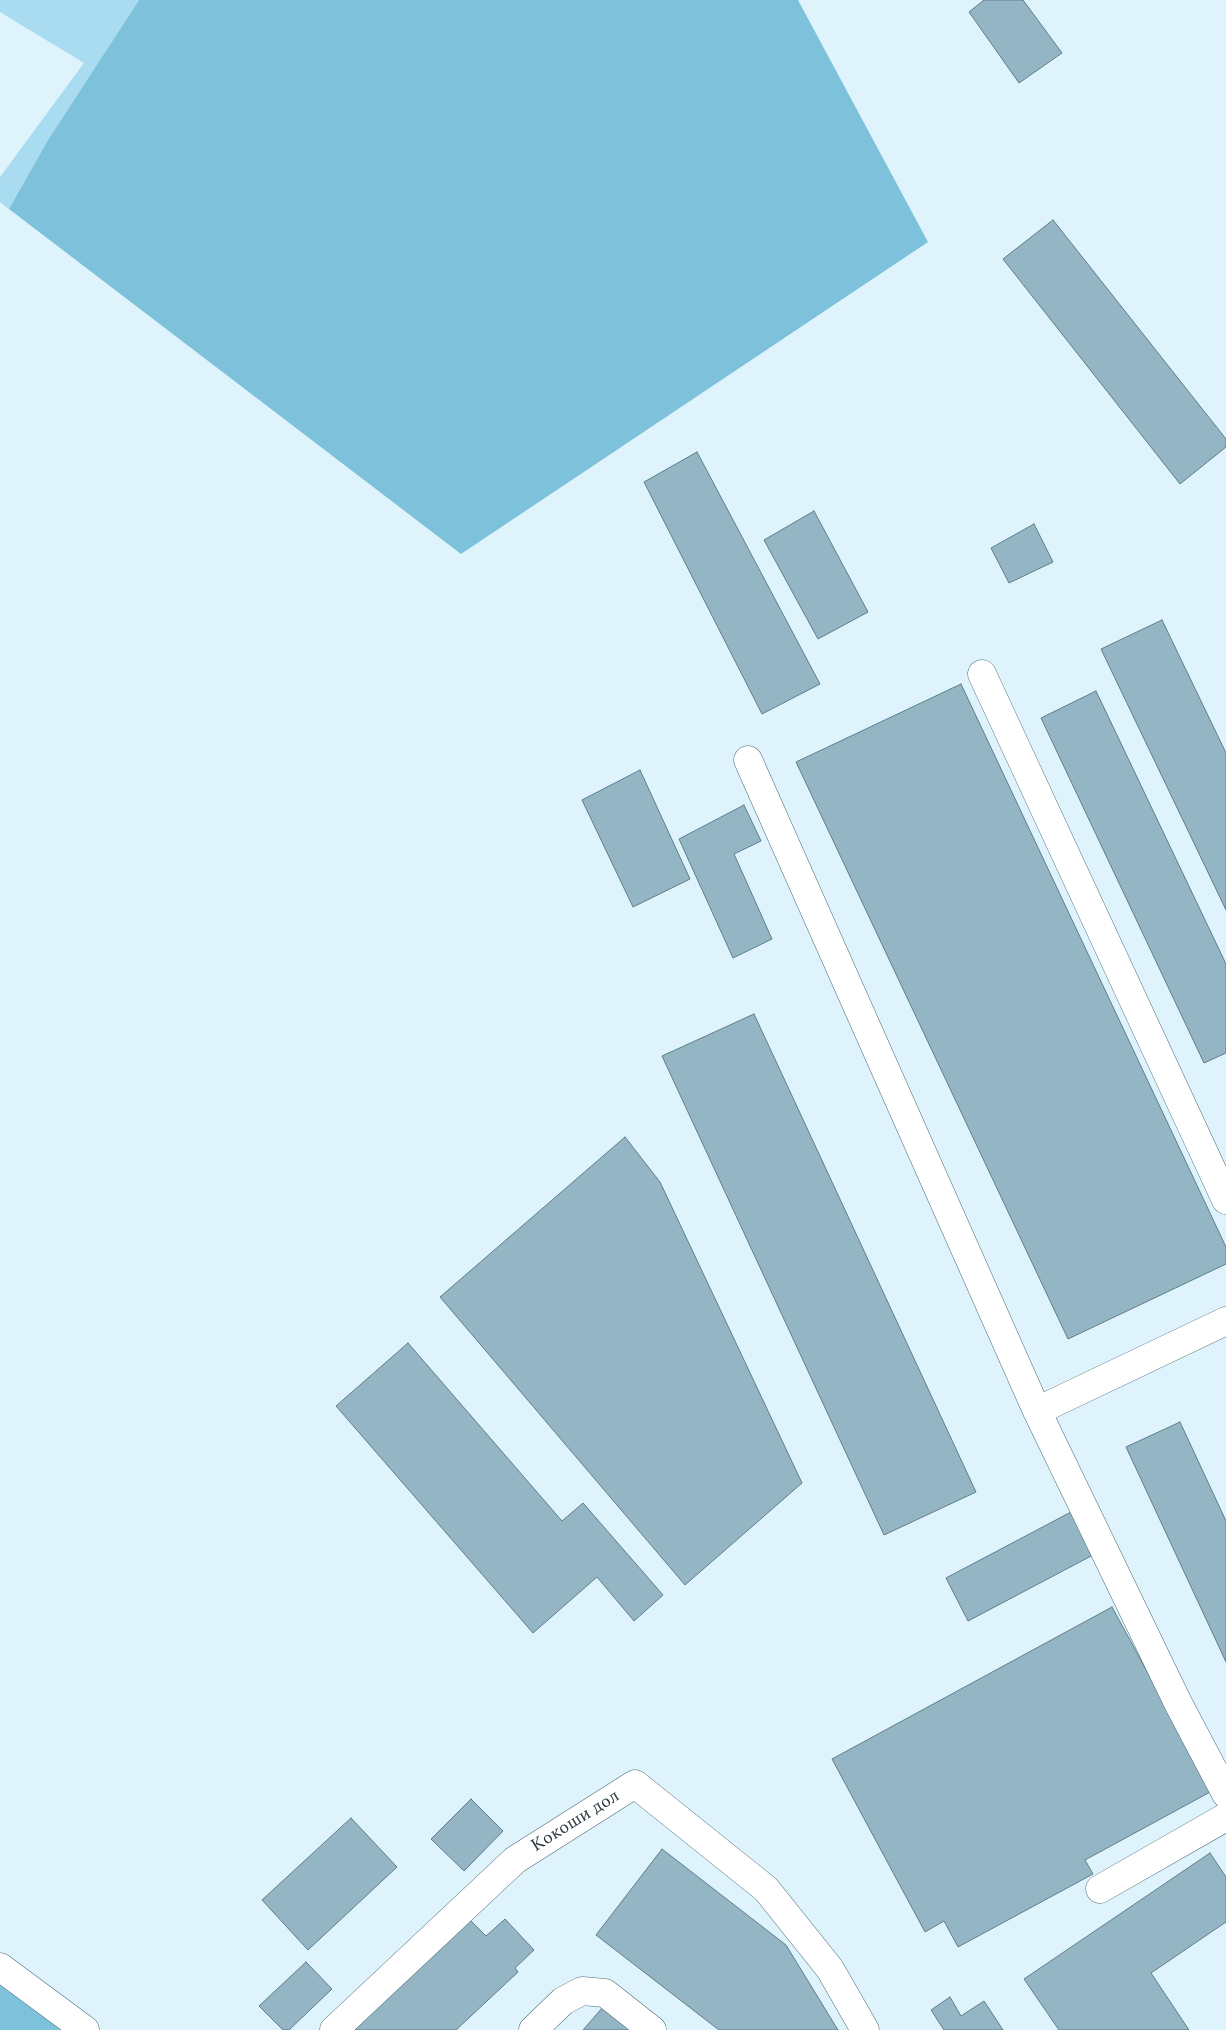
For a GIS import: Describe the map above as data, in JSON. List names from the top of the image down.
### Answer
{
  "streets": {
    "street": ["Кокоши дол"]
  }
}
